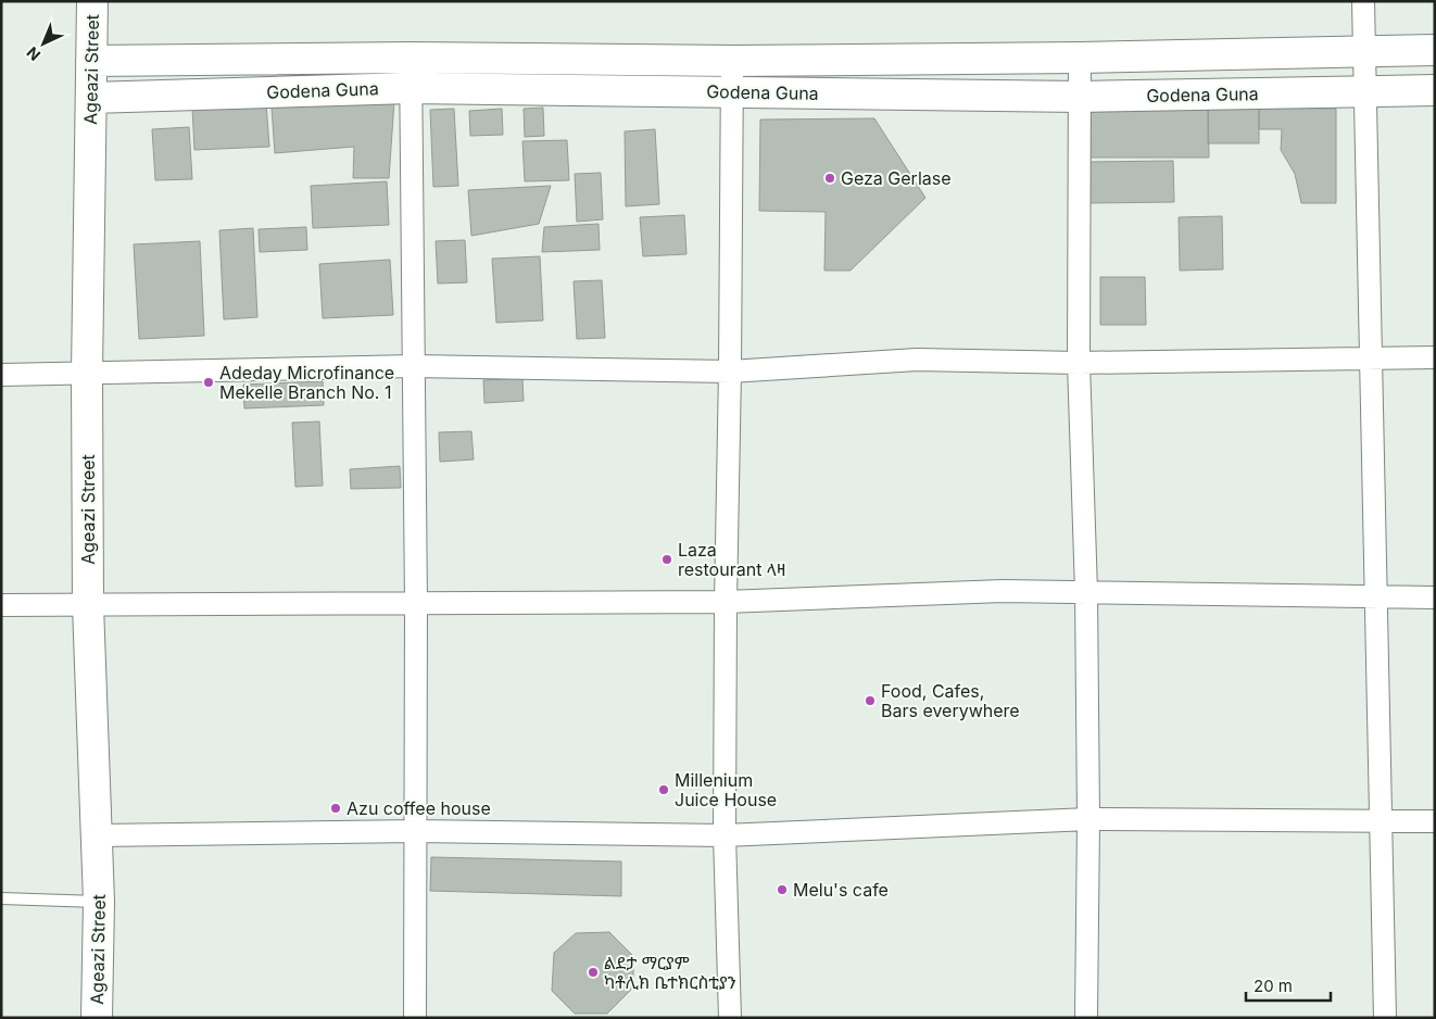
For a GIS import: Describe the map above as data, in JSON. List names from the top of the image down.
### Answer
{
  "streets": {
    "main road": ["Ageazi Street", "Godena Guna"]
  },
  "crossings": [
    ["Ageazi Street", "Godena Guna"]
  ],
  "places": [
    "Geza Gerlase",
    "Adeday Microfinance Mekelle Branch No. 1",
    "Laza restourant ላዛ",
    "Food, Cafes, Bars everywhere",
    "Millenium Juice House",
    "Azu coffee house",
    "Melu's cafe",
    "ልደታ ማርያም ካቶሊክ ቤተክርስቲያን"
  ],
  "scale_bar": "20 m",
  "north": "bottom left"
}
